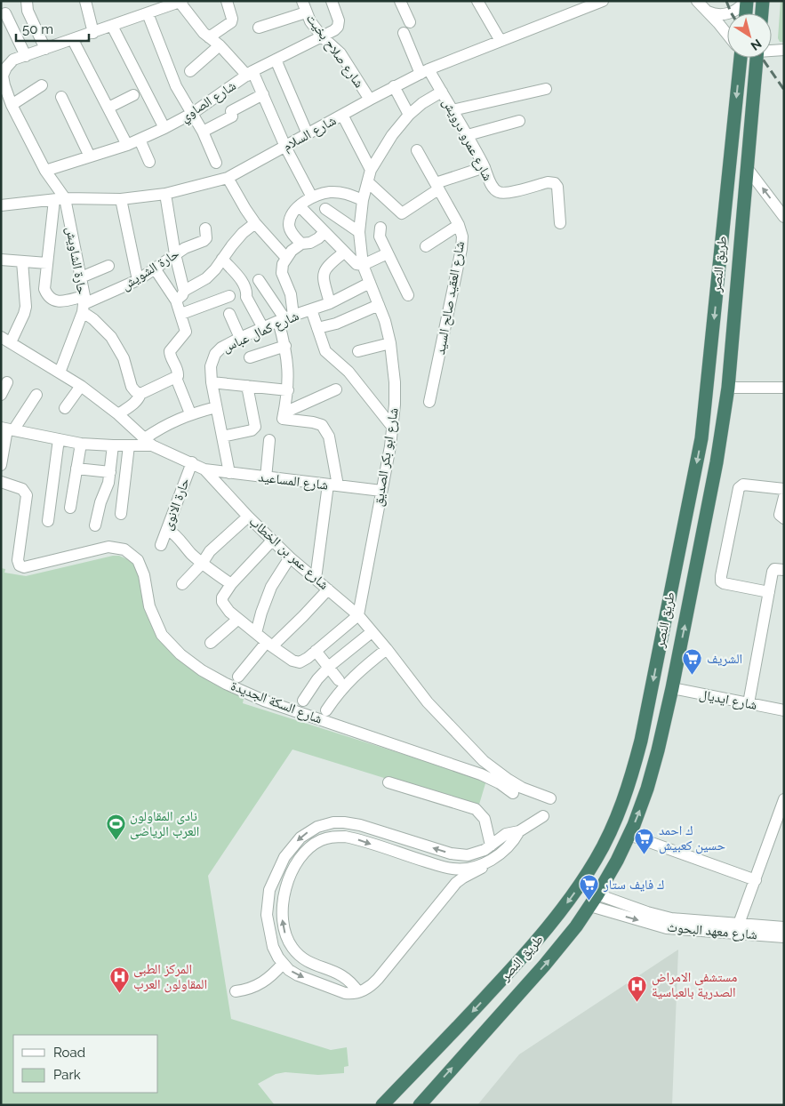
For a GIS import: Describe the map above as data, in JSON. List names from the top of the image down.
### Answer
{
  "streets": {
    "highway": ["طريق النصر"],
    "street": [
      "شارع صلاح بخيت",
      "شارع الصاوي",
      "شارع السلام",
      "شارع عمرو درويش",
      "حارة الشاويش",
      "حارة الشويش",
      "شارع العقيد صالح السيد",
      "شارع كمال عباس",
      "شارع ابو بكر الصديق",
      "شارع المساعيد",
      "حارة الانوى",
      "شارع عمر بن الخطاب",
      "شارع ايديال",
      "شارع السكة الجديدة",
      "شارع معهد البحوث"
    ]
  },
  "crossings": [
    ["شارع صلاح بخيت", "شارع الصاوي"],
    ["شارع صلاح بخيت", "شارع السلام"],
    ["شارع السلام", "شارع عمرو درويش"],
    ["شارع السلام", "حارة الشاويش"],
    ["شارع عمرو درويش", "شارع ابو بكر الصديق"],
    ["حارة الشاويش", "حارة الشويش"],
    ["حارة الشاويش", "شارع عمر بن الخطاب"],
    ["طريق النصر", "شارع ايديال"],
    ["طريق النصر", "شارع معهد البحوث"],
    ["شارع كمال عباس", "شارع ابو بكر الصديق"],
    ["شارع كمال عباس", "شارع المساعيد"],
    ["شارع ابو بكر الصديق", "شارع المساعيد"],
    ["شارع ابو بكر الصديق", "شارع عمر بن الخطاب"],
    ["شارع المساعيد", "شارع عمر بن الخطاب"],
    ["حارة الانوى", "شارع عمر بن الخطاب"]
  ],
  "places": {
    "supermarket": ["الشريف", "ك احمد حسين كعبيش", "ك فايف ستار"],
    "sports": ["نادى المقاولون العرب الرياضى"],
    "hospital": ["المركز الطبى المقاولون العرب", "مستشفى الامراض الصدرية بالعباسية"]
  },
  "legend": ["Road", "Park"],
  "scale_bar": "50 m",
  "north": "bottom right"
}
